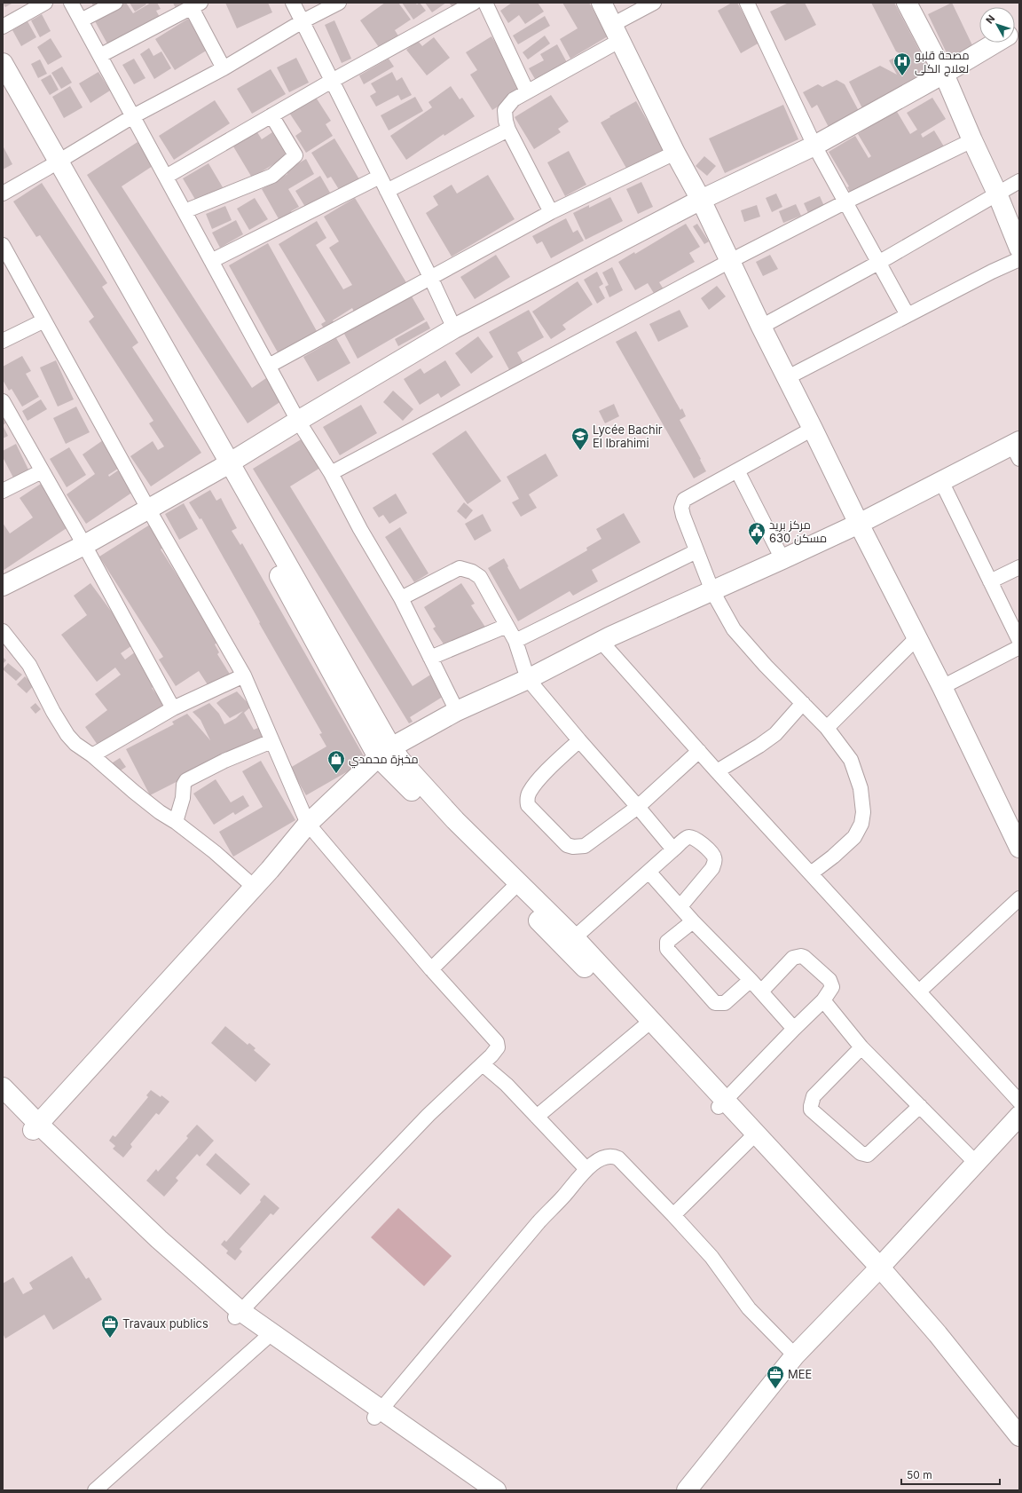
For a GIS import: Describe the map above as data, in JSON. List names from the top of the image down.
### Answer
{
  "places": {
    "hospital": ["مصحة قلبو لعلاج الكلى"],
    "school or university": ["Lycée Bachir El Ibrahimi"],
    "public building": ["مركز بريد 630 مسكن"],
    "shop": ["مخبزة محمدي"],
    "office": ["Travaux publics", "MEE"]
  },
  "scale_bar": "50 m",
  "north": "top left"
}
